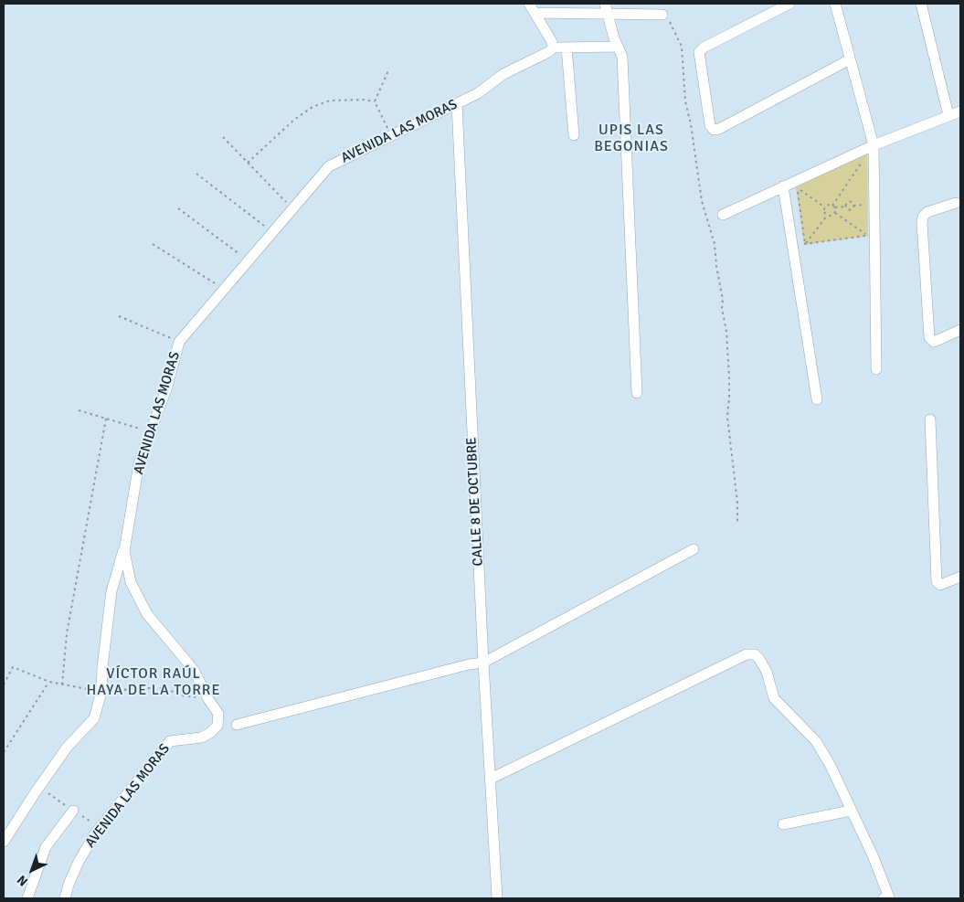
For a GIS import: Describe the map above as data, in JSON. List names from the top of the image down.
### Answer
{
  "streets": {
    "street": ["AVENIDA LAS MORAS", "CALLE 8 DE OCTUBRE"]
  },
  "crossings": [
    ["AVENIDA LAS MORAS", "CALLE 8 DE OCTUBRE"]
  ],
  "districts": ["UPIS LAS BEGONIAS", "VÍCTOR RAÚL HAYA DE LA TORRE"],
  "north": "bottom left"
}
